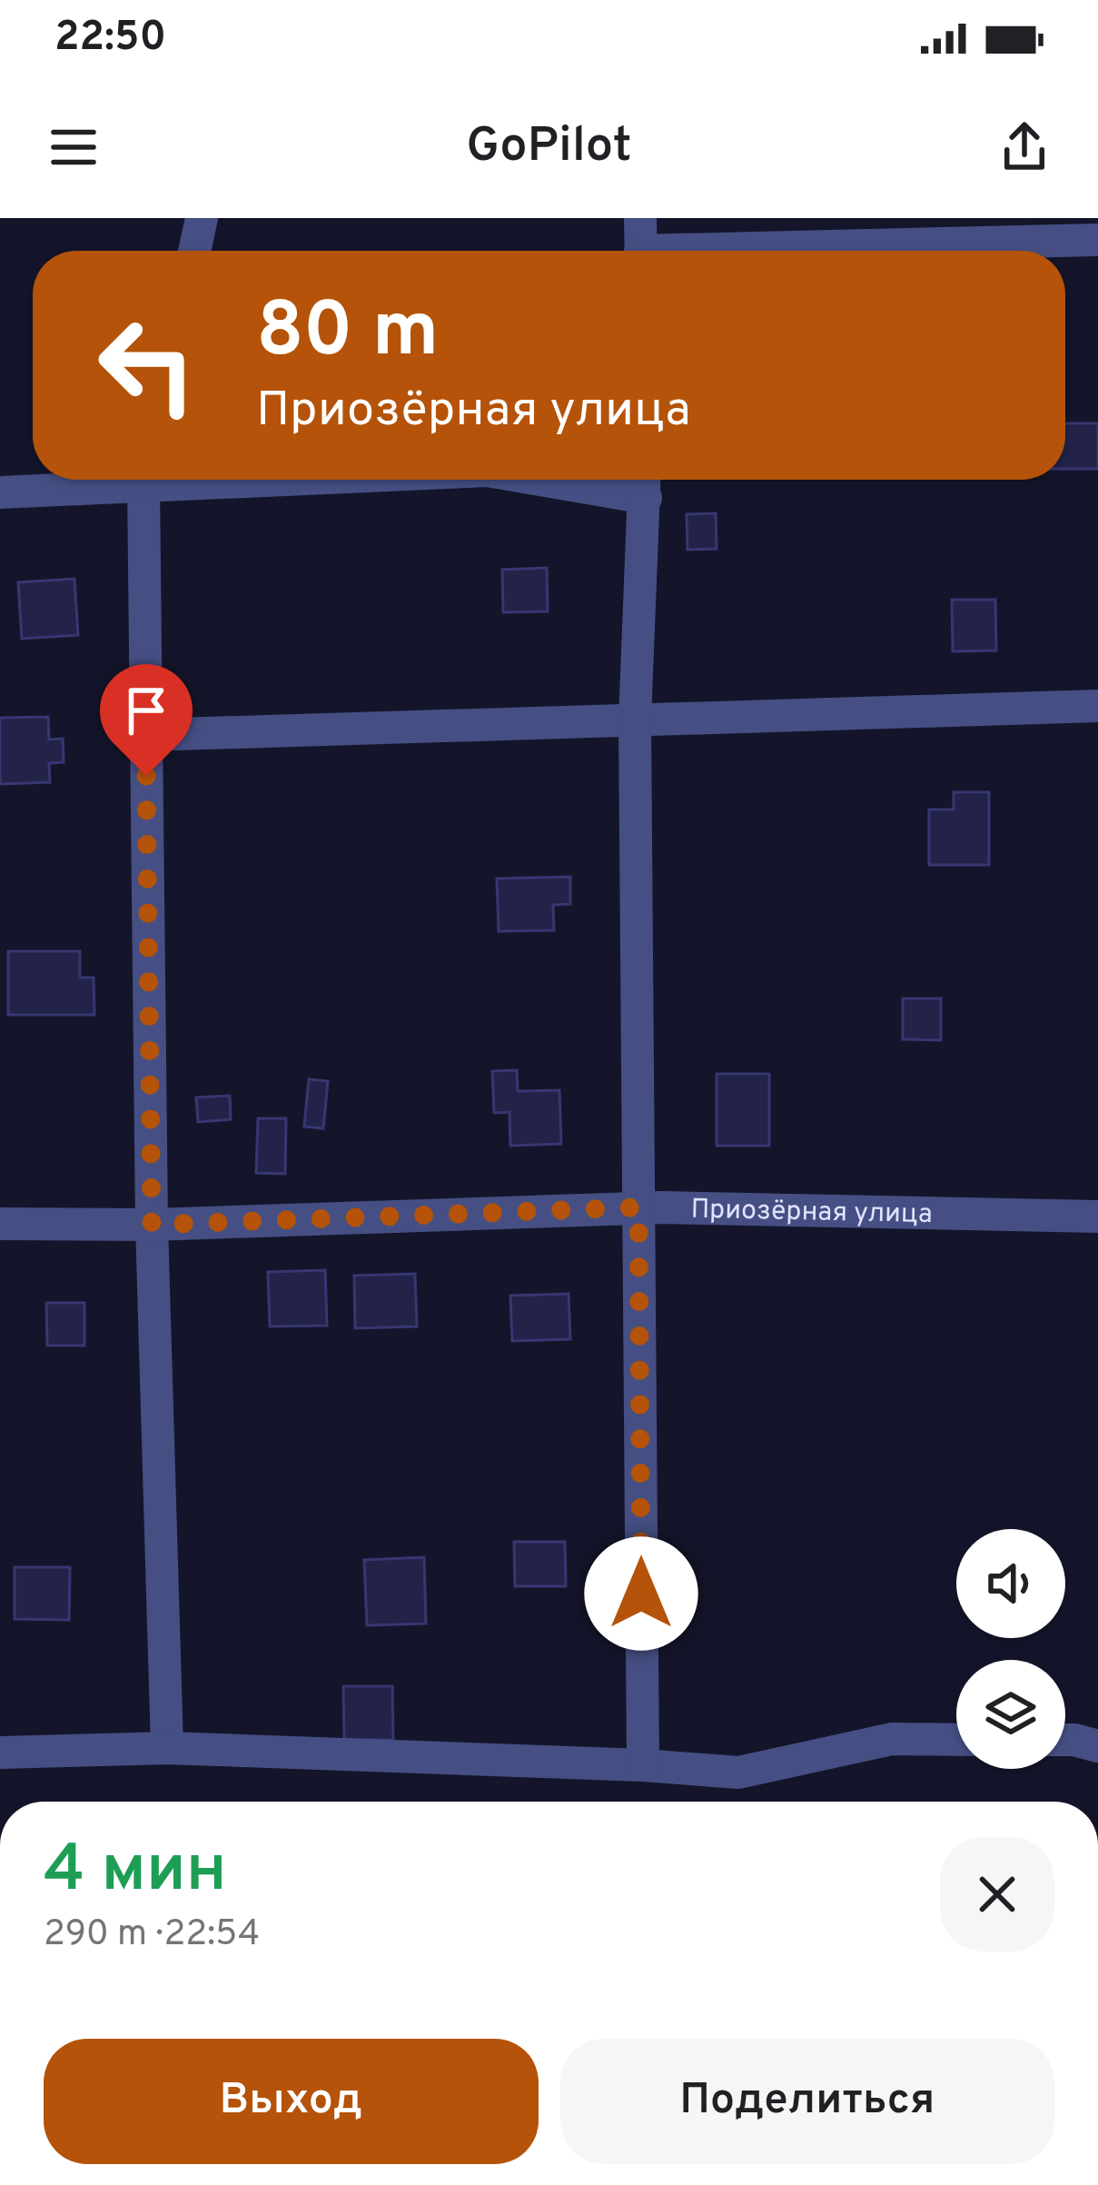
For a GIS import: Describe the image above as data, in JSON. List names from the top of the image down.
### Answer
{
  "streets": {
    "street": ["Приозёрная улица"]
  },
  "page": {
    "status": "22:50",
    "header": "GoPilot",
    "turn": ["80 m", "Приозёрная улица"],
    "heading": ["4 мин", "290 m · 22:54"],
    "buttons": ["Выход", "Поделиться"]
  }
}
